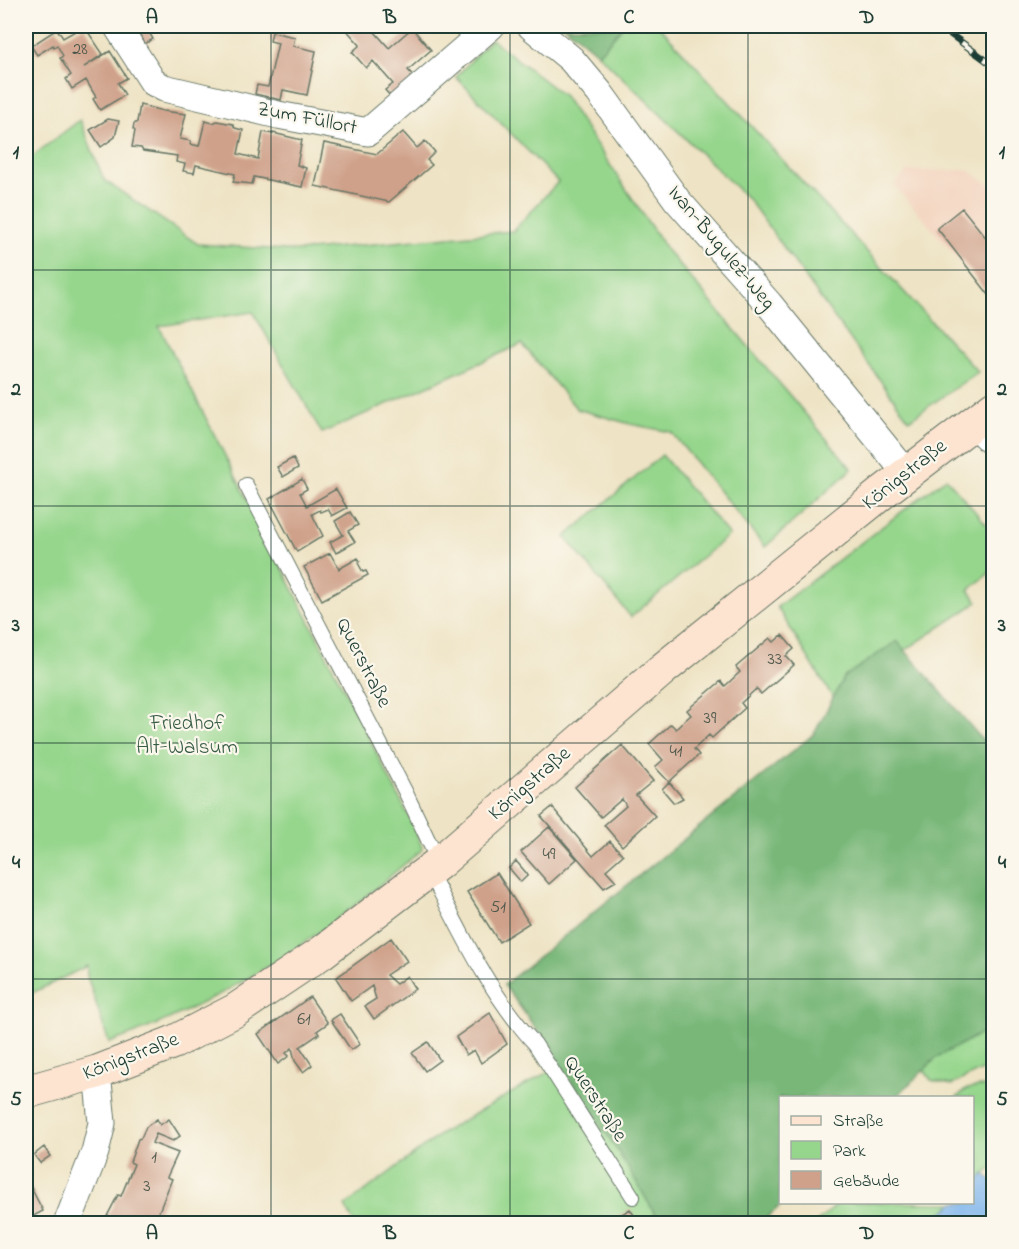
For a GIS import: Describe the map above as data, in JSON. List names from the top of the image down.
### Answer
{
  "streets": {
    "street": ["Zum Füllort", "Ivan-Bugulez-Weg", "Königstraße"],
    "lane": ["Querstraße"]
  },
  "crossings": [
    ["Ivan-Bugulez-Weg", "Königstraße"],
    ["Königstraße", "Querstraße"]
  ],
  "parks": ["Friedhof Alt-Walsum"],
  "house_numbers": [
    "28",
    "33",
    "39",
    "41",
    "49",
    "51",
    "61",
    "1",
    "3"
  ],
  "legend": ["Straße", "Park", "Gebäude"],
  "grid": {
    "columns": [
      "A",
      "B",
      "C",
      "D"
    ],
    "rows": [
      "1",
      "2",
      "3",
      "4",
      "5"
    ]
  }
}
